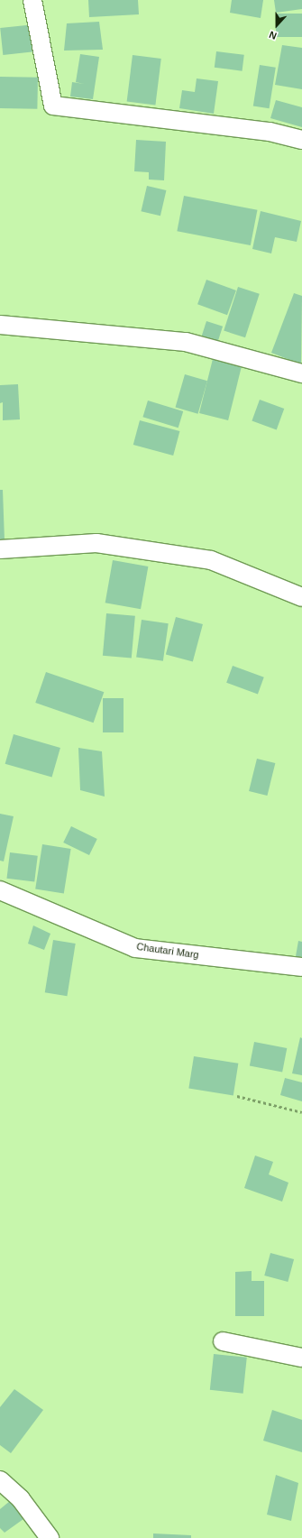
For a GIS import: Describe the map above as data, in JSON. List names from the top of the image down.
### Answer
{
  "streets": {
    "street": ["Chautari Marg"]
  },
  "north": "bottom"
}
